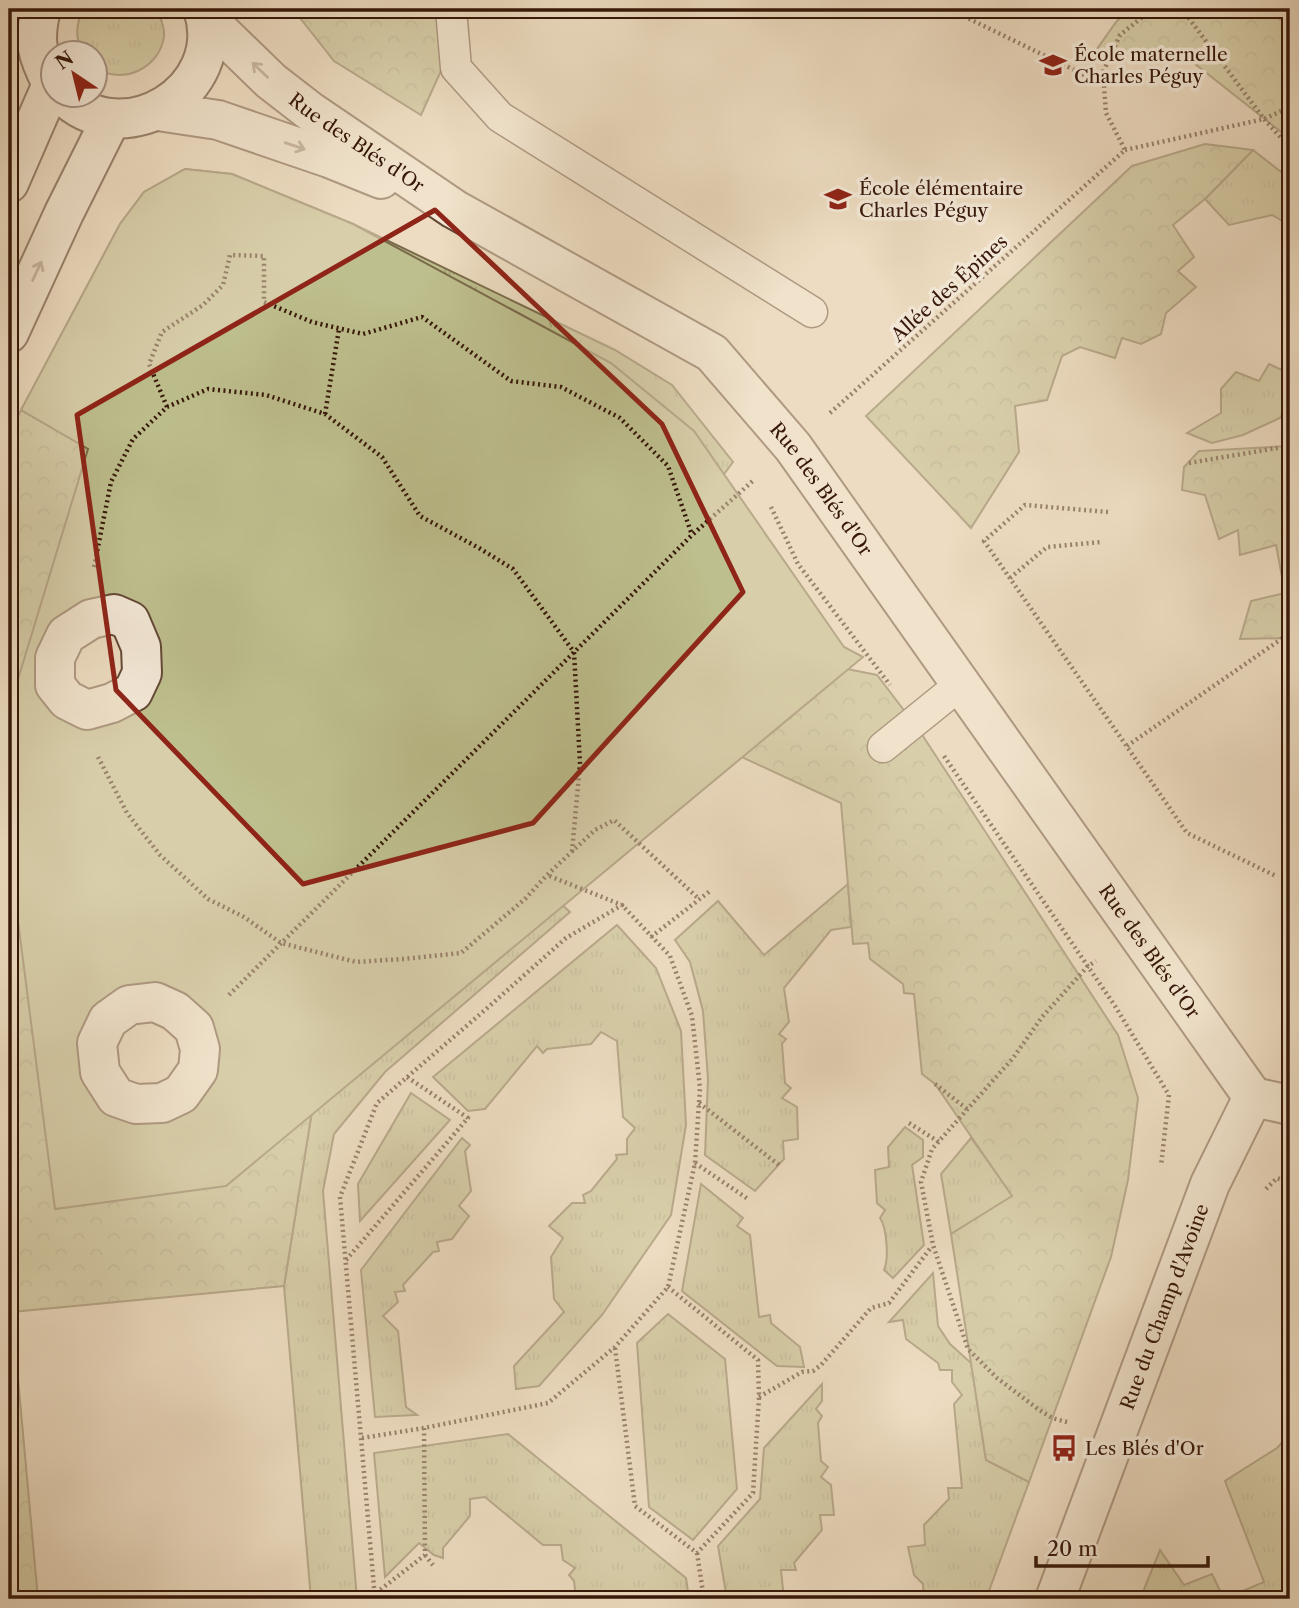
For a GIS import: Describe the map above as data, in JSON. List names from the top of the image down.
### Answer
{
  "streets": {
    "street": ["Rue des Blés d'Or", "Rue du Champ d'Avoine"],
    "path": ["Allée des Épines"]
  },
  "crossings": [
    ["Rue des Blés d'Or", "Allée des Épines"],
    ["Rue des Blés d'Or", "Rue du Champ d'Avoine"]
  ],
  "places": {
    "school or university": ["École maternelle Charles Péguy", "École élémentaire Charles Péguy"],
    "bus stop": ["Les Blés d'Or"]
  },
  "scale_bar": "20 m",
  "north": "top left"
}
